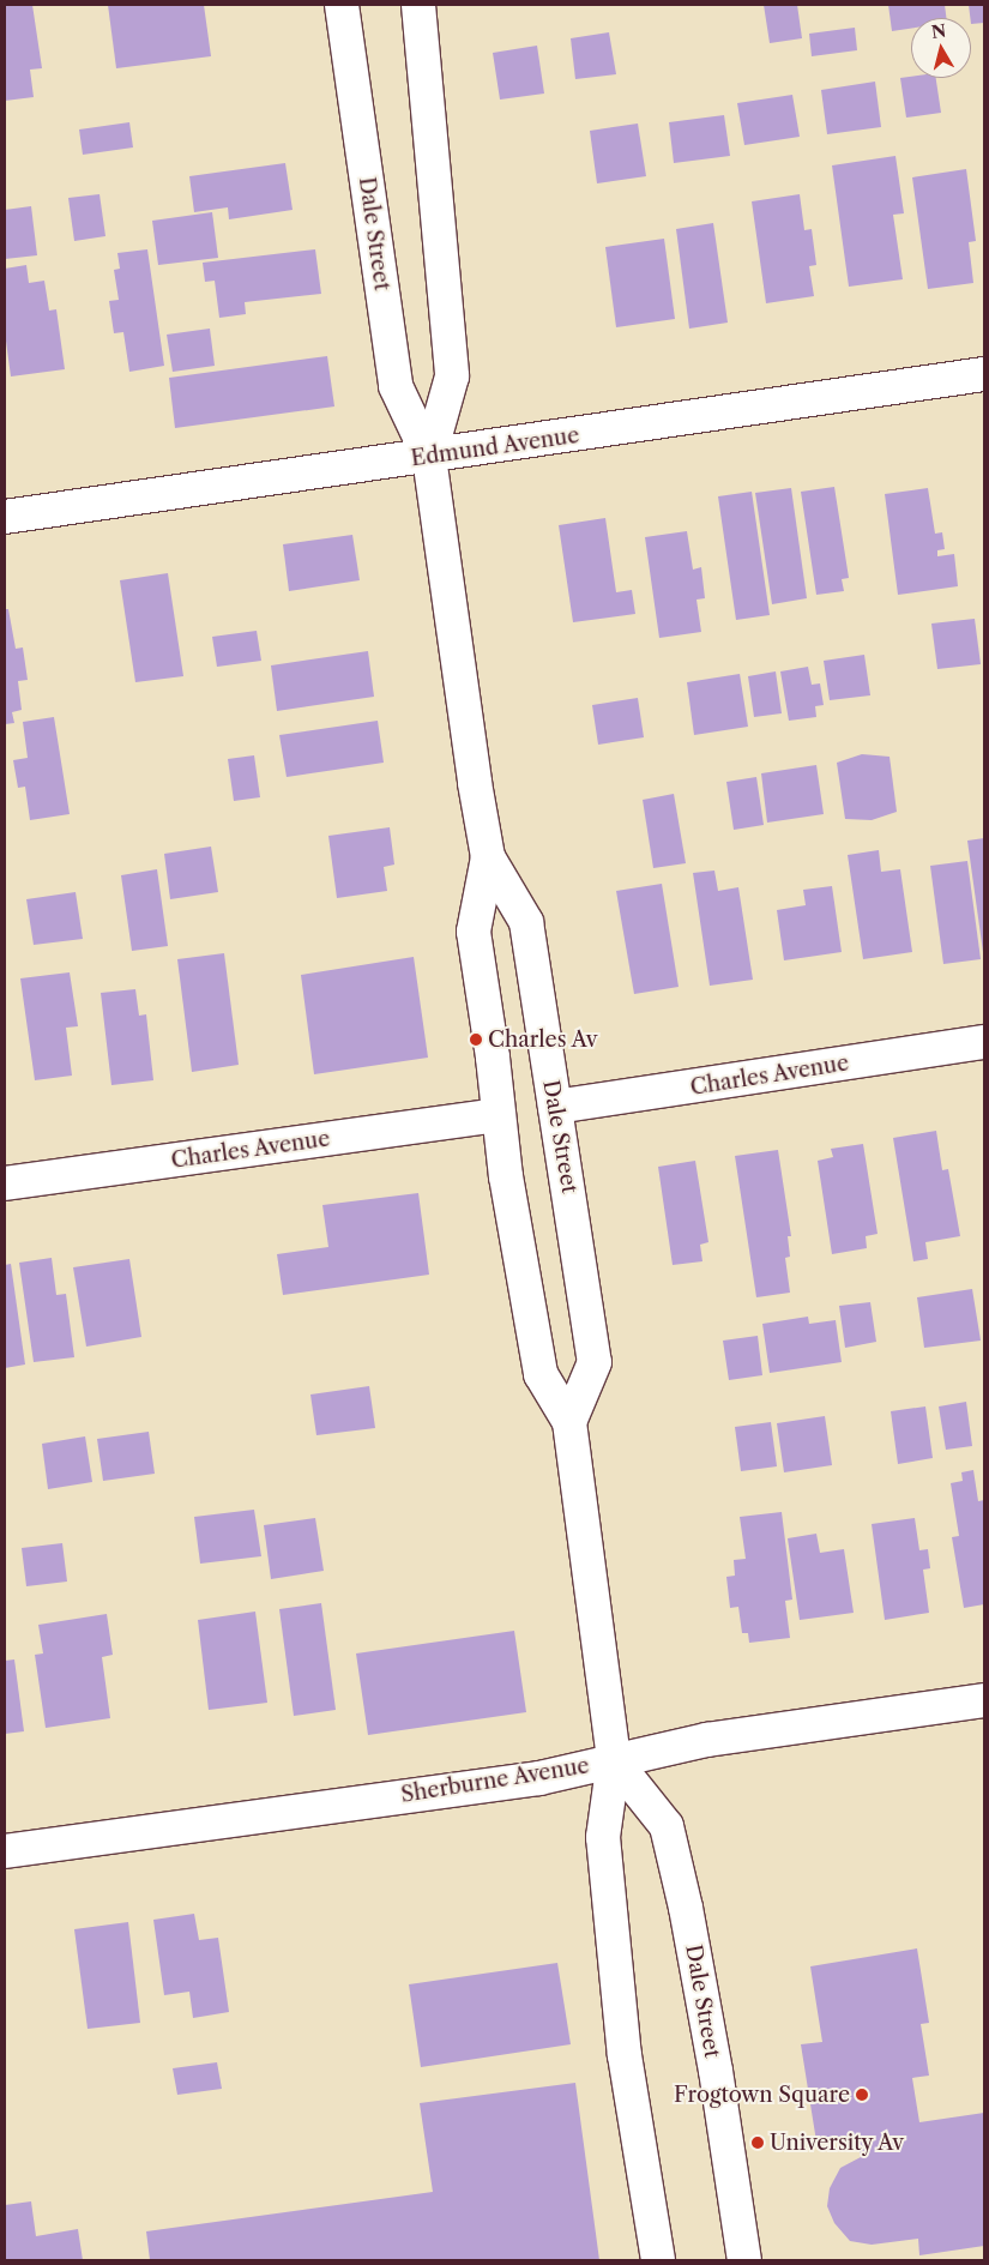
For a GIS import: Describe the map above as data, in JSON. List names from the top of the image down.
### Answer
{
  "streets": {
    "main road": [
      "Dale Street",
      "Edmund Avenue",
      "Charles Avenue",
      "Sherburne Avenue"
    ]
  },
  "crossings": [
    ["Dale Street", "Edmund Avenue"],
    ["Dale Street", "Charles Avenue"],
    ["Dale Street", "Sherburne Avenue"]
  ],
  "places": ["Charles Av", "Frogtown Square", "University Av"],
  "north": "top"
}
